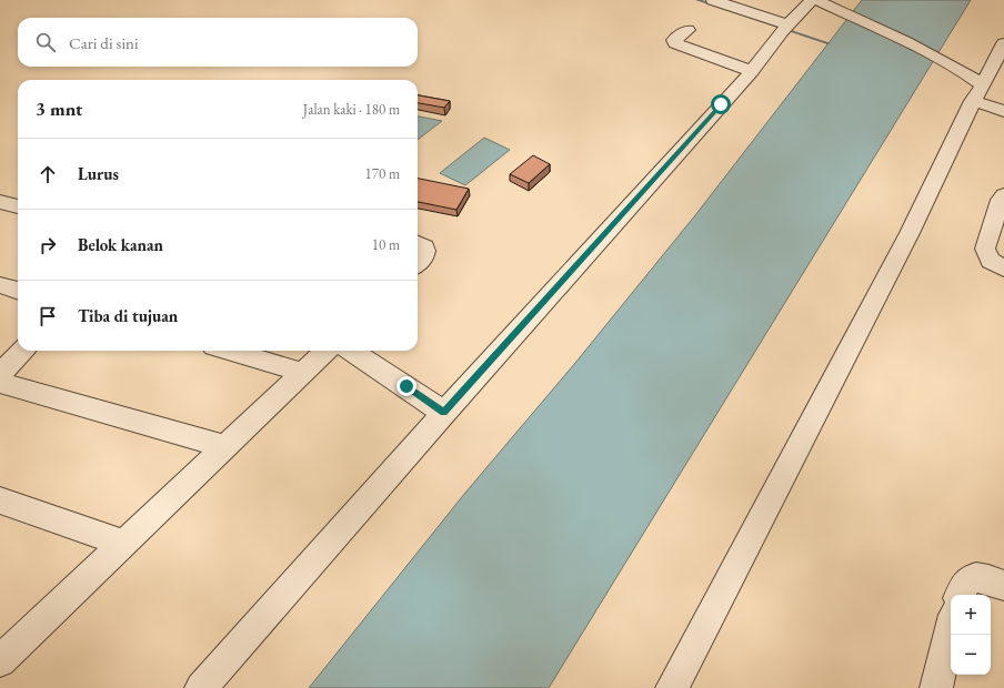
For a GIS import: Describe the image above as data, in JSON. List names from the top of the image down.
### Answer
{
  "page": {
    "search": "Cari di sini",
    "heading": ["3 mnt", "Jalan kaki · 180 m"],
    "list": [
      ["Lurus", "170 m"],
      ["Belok kanan", "10 m"],
      "Tiba di tujuan"
    ],
    "map_buttons": ["+", "−"]
  }
}
